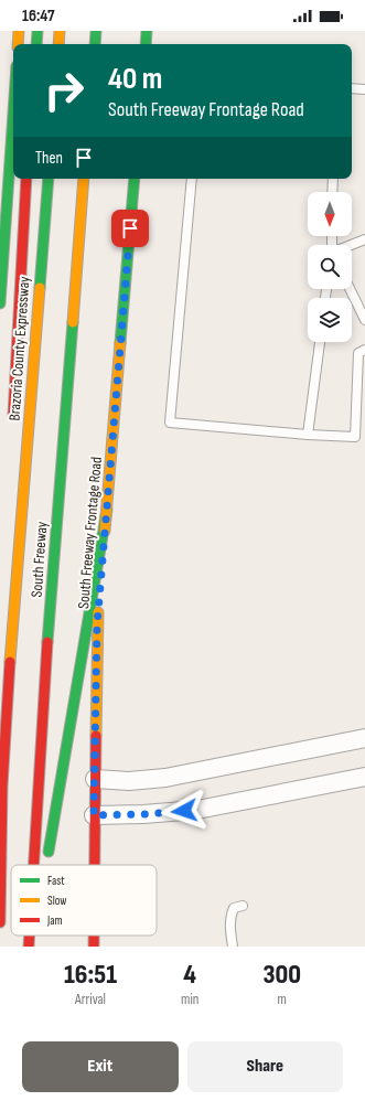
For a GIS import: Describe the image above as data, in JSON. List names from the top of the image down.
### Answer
{
  "streets": {
    "main road": ["Brazoria County Expressway", "South Freeway Frontage Road", "South Freeway"]
  },
  "legend": ["Fast", "Slow", "Jam"],
  "north": "bottom",
  "page": {
    "status": "16:47",
    "turn": ["40 m", "South Freeway Frontage Road"],
    "then": "Then",
    "eta": [
      "16:51",
      "Arrival",
      "4",
      "min",
      "300",
      "m"
    ],
    "buttons": ["Exit", "Share"]
  }
}
